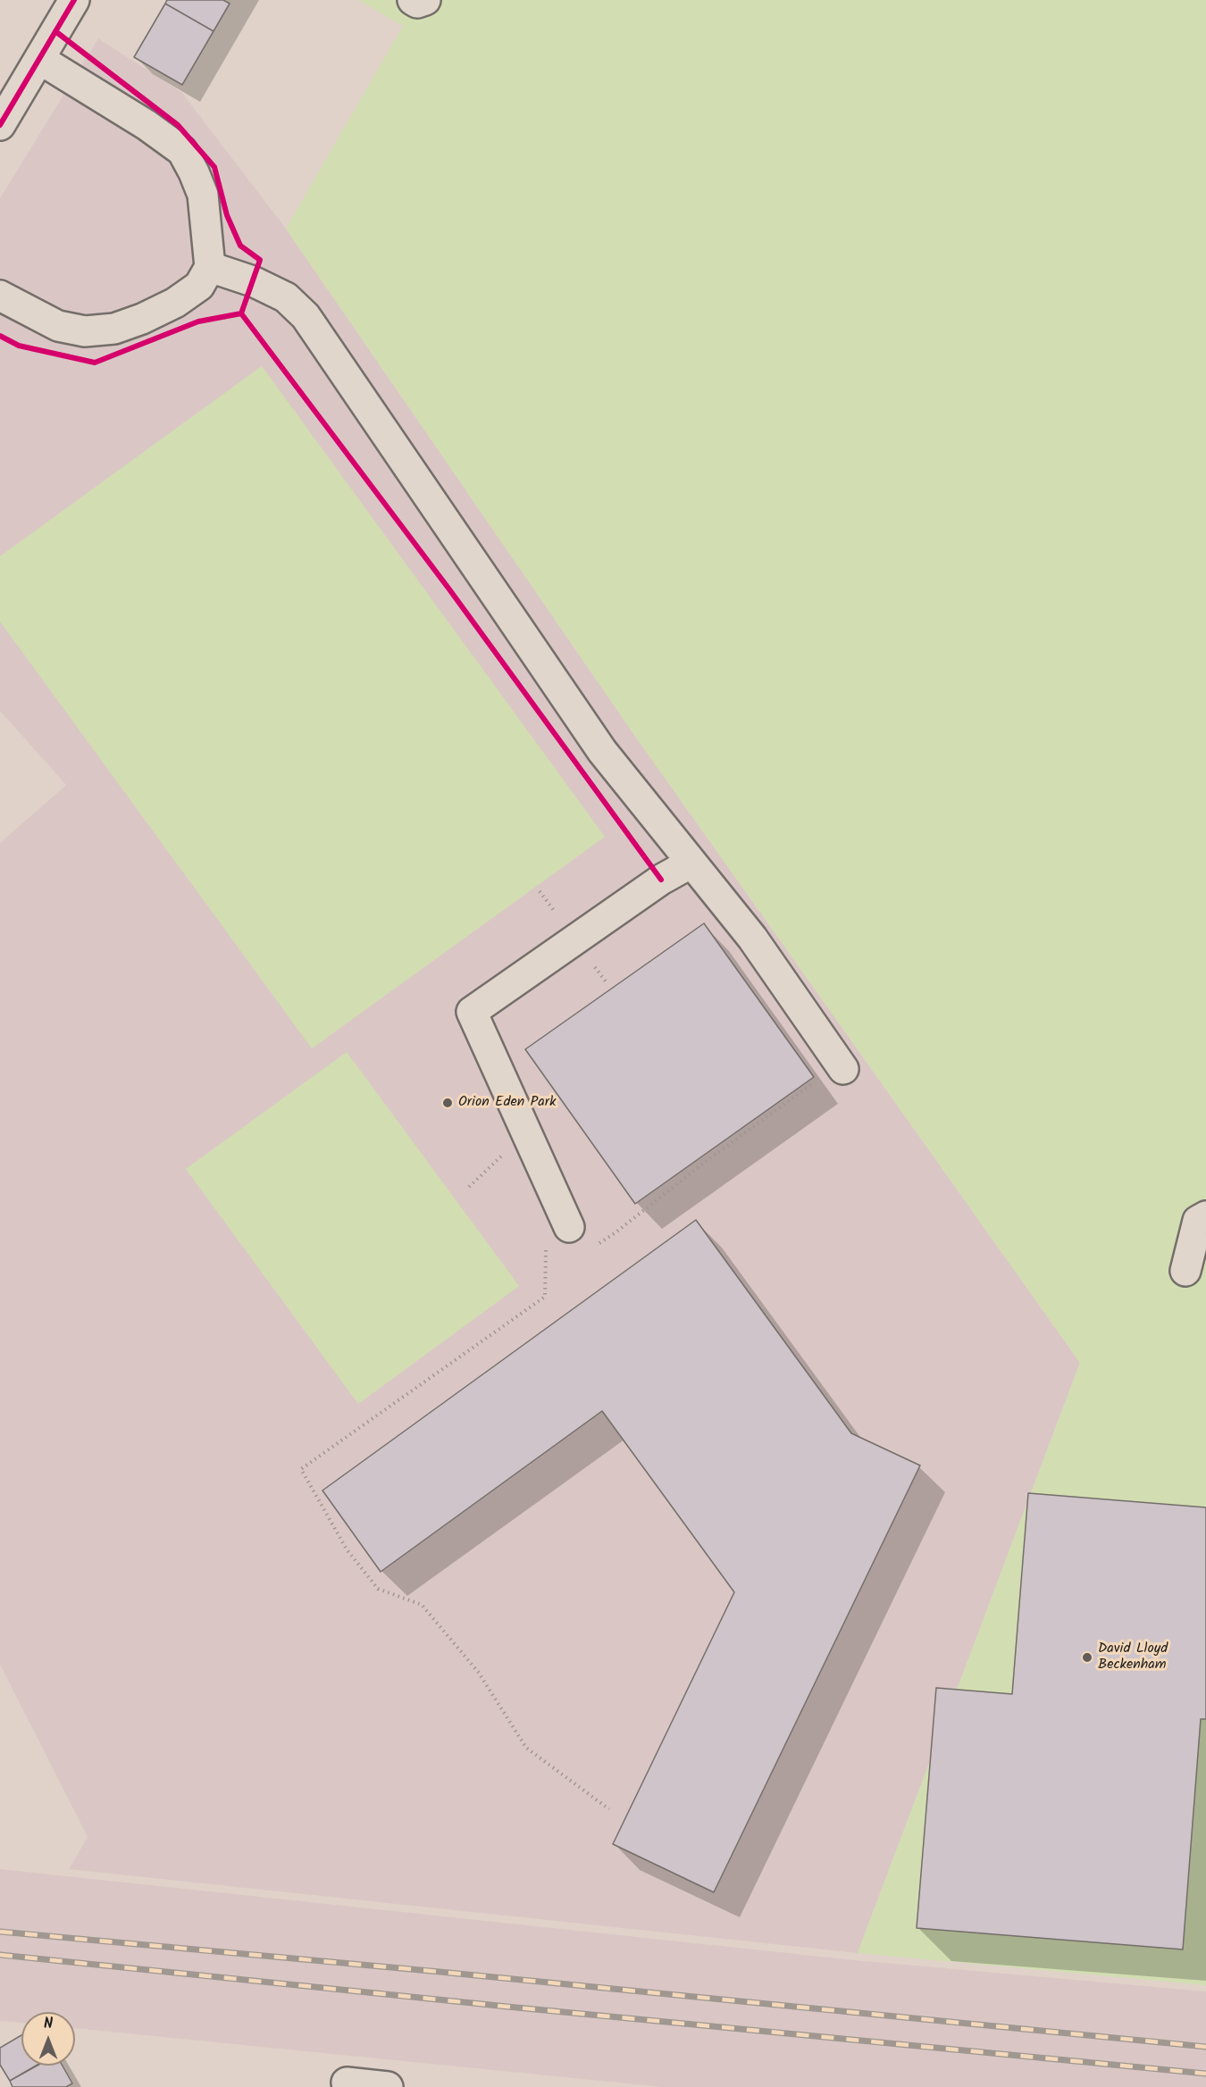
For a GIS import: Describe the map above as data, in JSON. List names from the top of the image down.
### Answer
{
  "places": ["Orion Eden Park", "David Lloyd Beckenham"],
  "north": "top"
}
